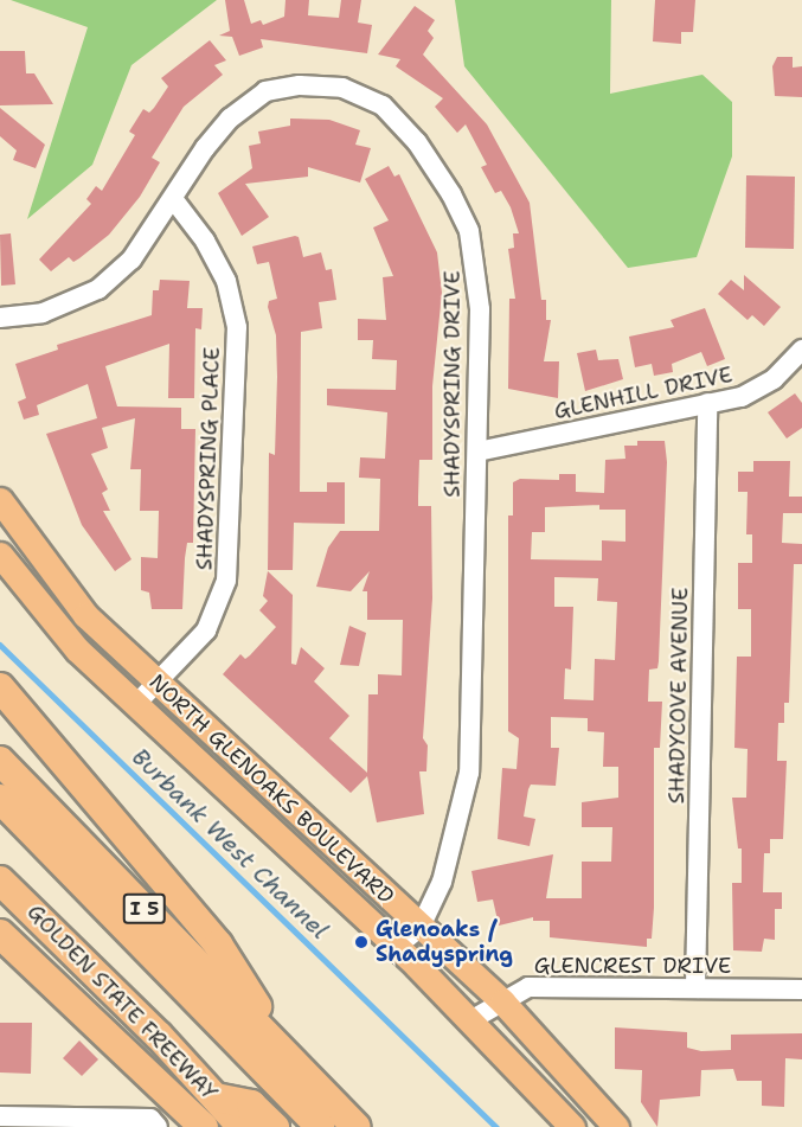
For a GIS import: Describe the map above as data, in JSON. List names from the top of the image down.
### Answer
{
  "streets": {
    "highway": ["I 5", "GOLDEN STATE FREEWAY"],
    "main road": ["NORTH GLENOAKS BOULEVARD"],
    "street": [
      "SHADYSPRING DRIVE",
      "GLENHILL DRIVE",
      "SHADYSPRING PLACE",
      "SHADYCOVE AVENUE",
      "GLENCREST DRIVE"
    ]
  },
  "crossings": [
    ["SHADYSPRING DRIVE", "GLENHILL DRIVE"],
    ["SHADYSPRING DRIVE", "SHADYSPRING PLACE"],
    ["SHADYSPRING DRIVE", "NORTH GLENOAKS BOULEVARD"],
    ["GLENHILL DRIVE", "SHADYCOVE AVENUE"],
    ["SHADYSPRING PLACE", "NORTH GLENOAKS BOULEVARD"],
    ["SHADYCOVE AVENUE", "GLENCREST DRIVE"],
    ["NORTH GLENOAKS BOULEVARD", "GLENCREST DRIVE"]
  ],
  "water": ["Burbank West Channel"],
  "places": ["Glenoaks / Shadyspring"]
}
